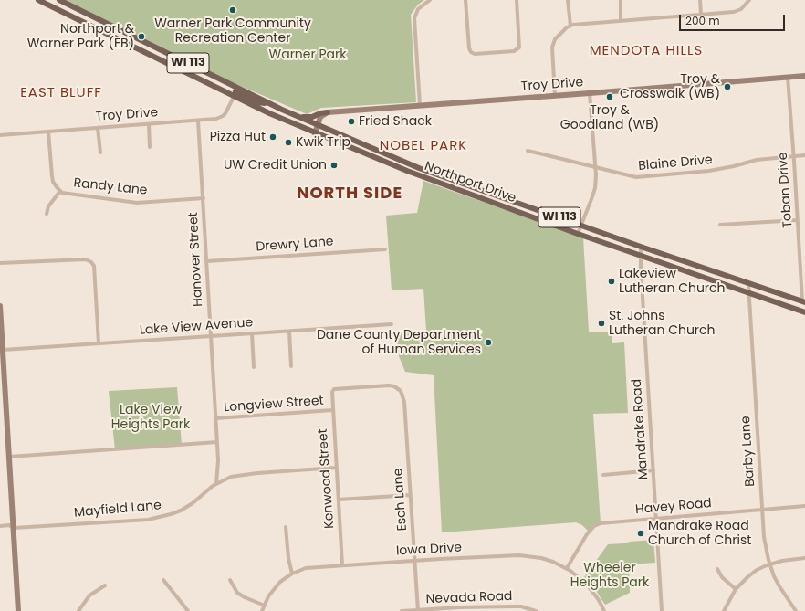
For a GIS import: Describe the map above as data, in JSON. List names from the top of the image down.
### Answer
{
  "streets": {
    "main road": ["WI 113", "Northport Drive"],
    "street": [
      "Troy Drive",
      "Blaine Drive",
      "Randy Lane",
      "Toban Drive",
      "Drewry Lane",
      "Hanover Street",
      "Lake View Avenue",
      "Longview Street",
      "Mandrake Road",
      "Barby Lane",
      "Kenwood Street",
      "Esch Lane",
      "Havey Road",
      "Mayfield Lane",
      "Iowa Drive",
      "Nevada Road"
    ]
  },
  "crossings": [
    ["Troy Drive", "Northport Drive"],
    ["Troy Drive", "Toban Drive"],
    ["Troy Drive", "Hanover Street"],
    ["Blaine Drive", "Toban Drive"],
    ["Northport Drive", "Toban Drive"],
    ["Northport Drive", "Mandrake Road"],
    ["Northport Drive", "Barby Lane"],
    ["Randy Lane", "Hanover Street"],
    ["Drewry Lane", "Hanover Street"],
    ["Hanover Street", "Lake View Avenue"],
    ["Hanover Street", "Longview Street"],
    ["Hanover Street", "Mayfield Lane"],
    ["Longview Street", "Kenwood Street"],
    ["Longview Street", "Esch Lane"],
    ["Mandrake Road", "Havey Road"],
    ["Barby Lane", "Havey Road"],
    ["Kenwood Street", "Mayfield Lane"],
    ["Kenwood Street", "Iowa Drive"],
    ["Esch Lane", "Iowa Drive"],
    ["Esch Lane", "Nevada Road"],
    ["Havey Road", "Iowa Drive"]
  ],
  "districts": [
    "MENDOTA HILLS",
    "EAST BLUFF",
    "NOBEL PARK",
    "NORTH SIDE"
  ],
  "parks": ["Warner Park", "Lake View Heights Park", "Wheeler Heights Park"],
  "places": [
    "Warner Park Community Recreation Center",
    "Northport & Warner Park (EB)",
    "Troy & Crosswalk (WB)",
    "Troy & Goodland (WB)",
    "Fried Shack",
    "Pizza Hut",
    "Kwik Trip",
    "UW Credit Union",
    "Lakeview Lutheran Church",
    "St. Johns Lutheran Church",
    "Dane County Department of Human Services",
    "Mandrake Road Church of Christ"
  ],
  "scale_bar": "200 m"
}
